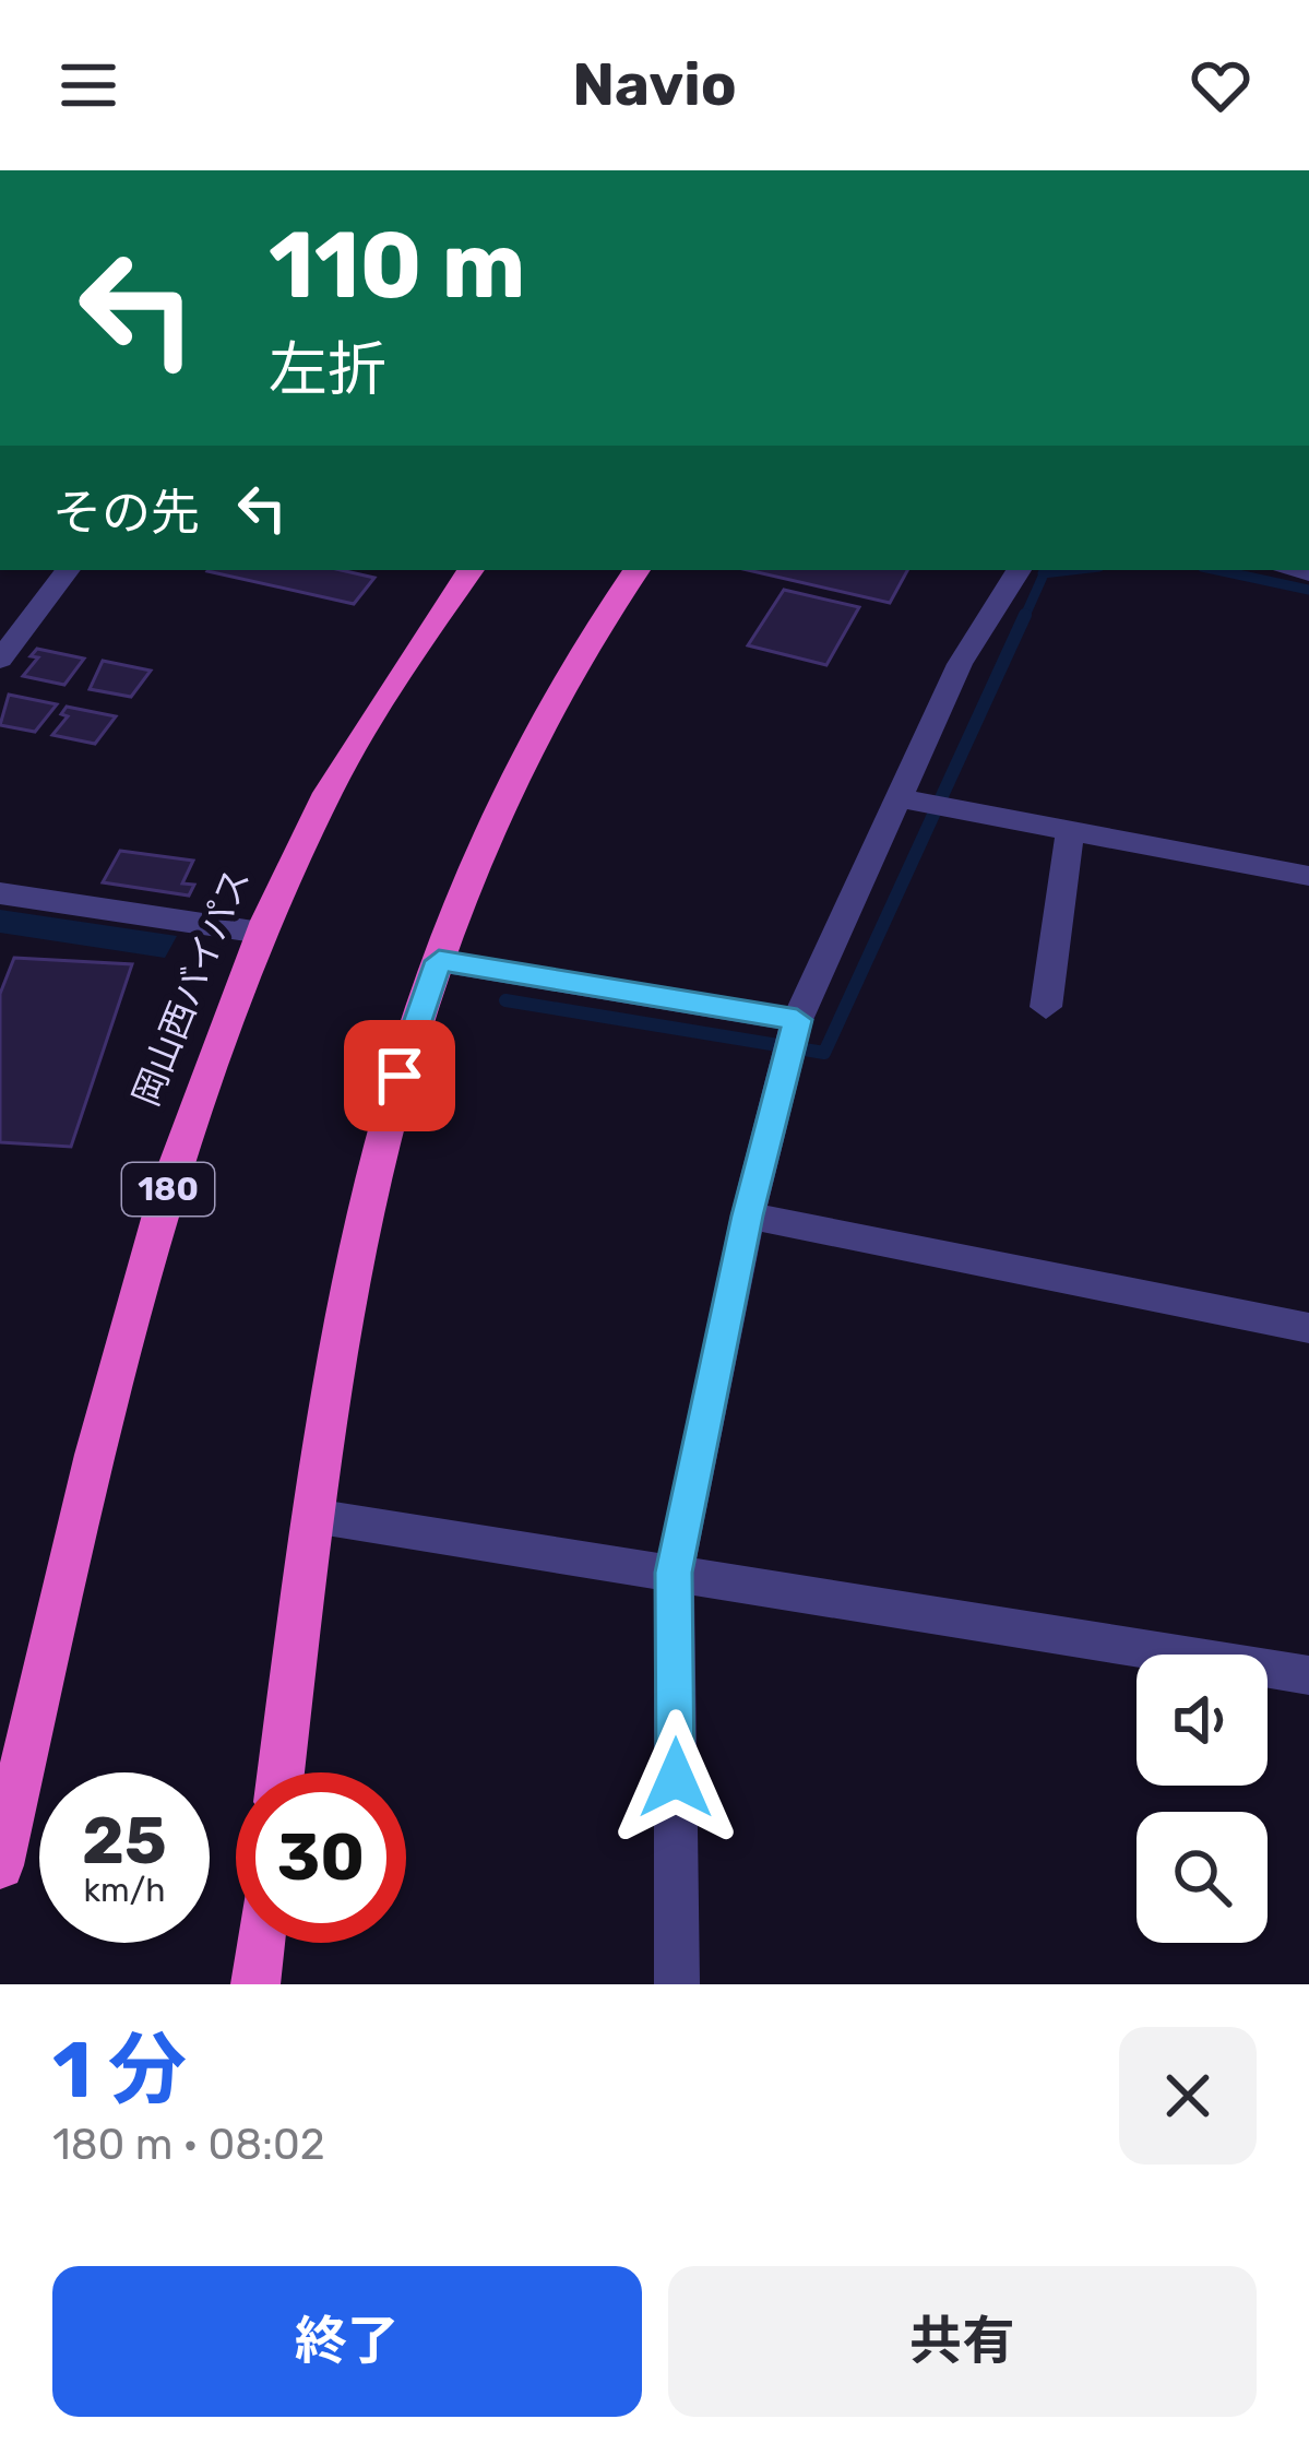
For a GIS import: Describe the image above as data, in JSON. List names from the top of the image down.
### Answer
{
  "streets": {
    "highway": ["岡山西バイパス", "180"]
  },
  "page": {
    "header": "Navio",
    "turn": ["110 m", "左折"],
    "then": "その先",
    "speed": "25 km/h",
    "limit": "30",
    "heading": ["1 分", "180 m · 08:02"],
    "buttons": ["終了", "共有"]
  }
}
